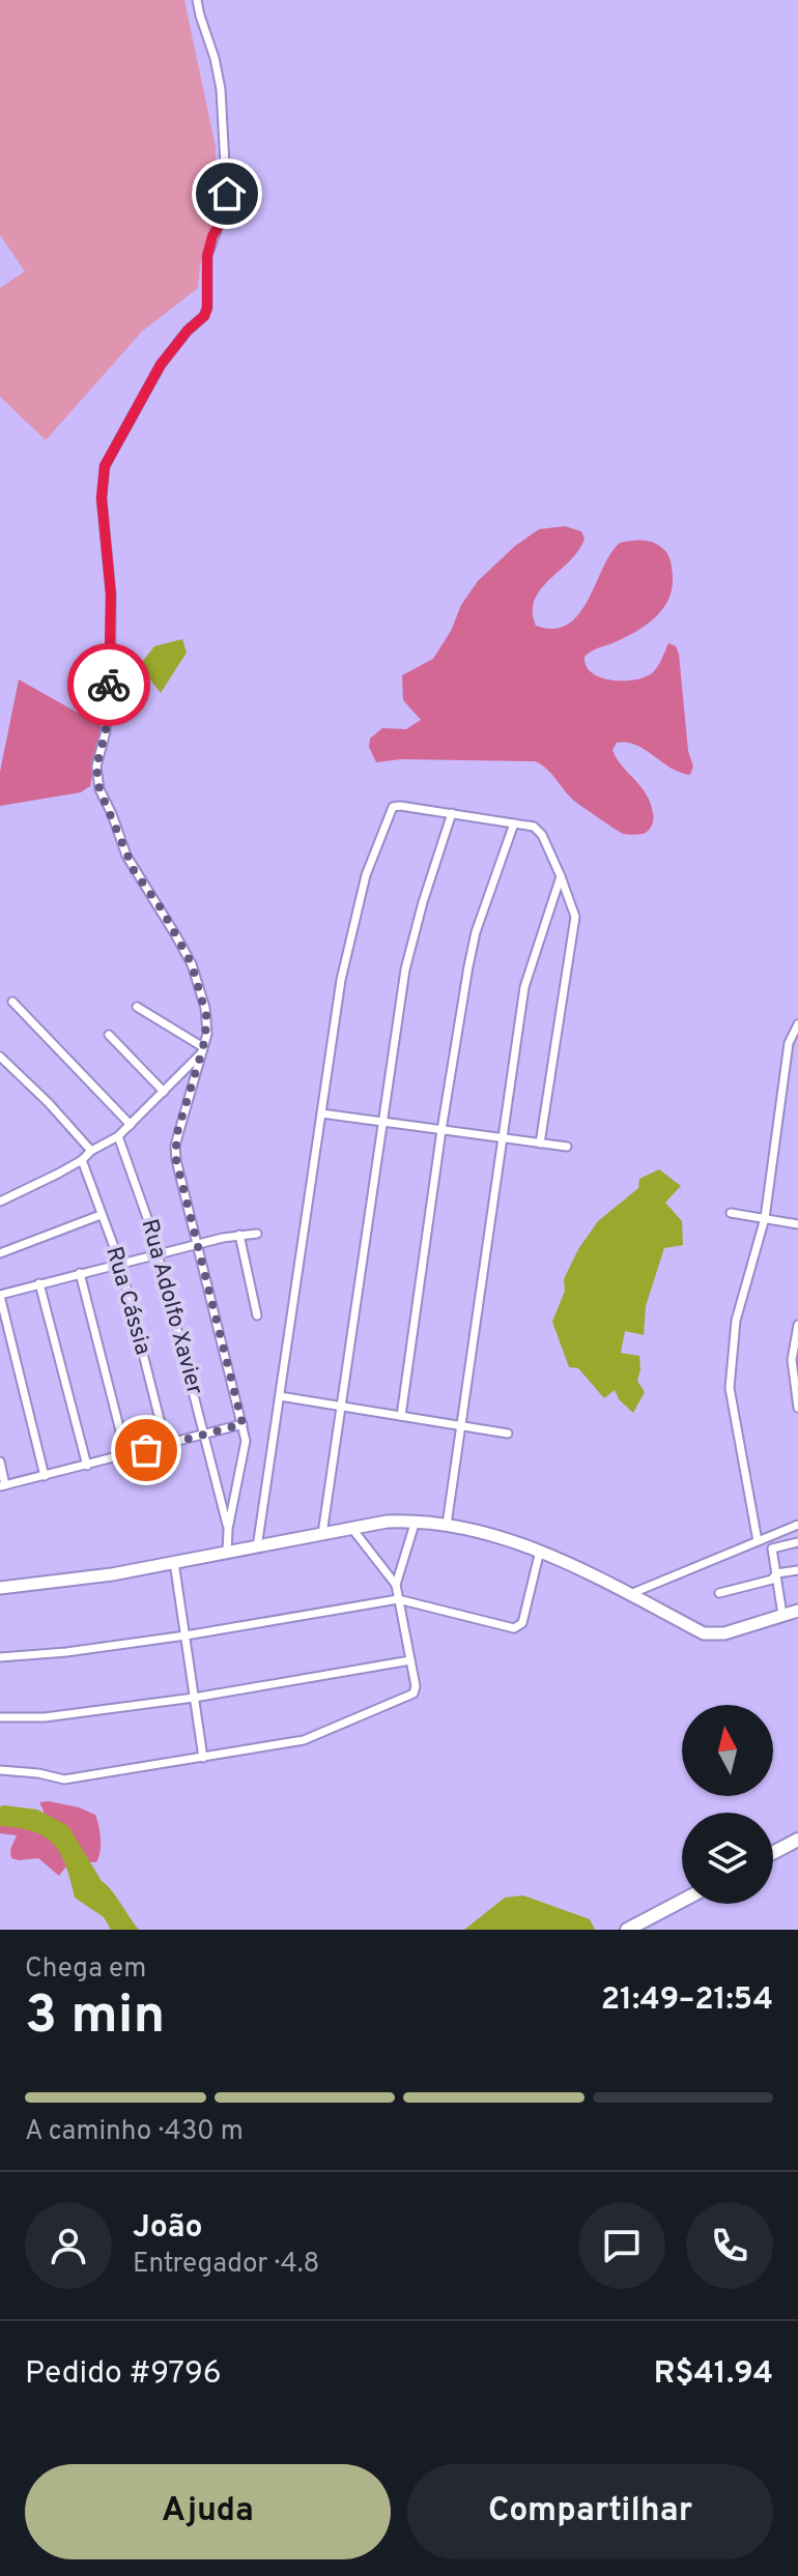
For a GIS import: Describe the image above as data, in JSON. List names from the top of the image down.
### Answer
{
  "streets": {
    "street": ["Rua Cássia", "Rua Adolfo Xavier"]
  },
  "north": "top",
  "page": {
    "heading": ["3 min", "Chega em", "21:49–21:54"],
    "panel": [
      "João",
      "Entregador · 4.8",
      "Pedido #9796",
      "R$41.94"
    ],
    "bar": "A caminho · 430 m",
    "buttons": ["Ajuda", "Compartilhar"]
  }
}
